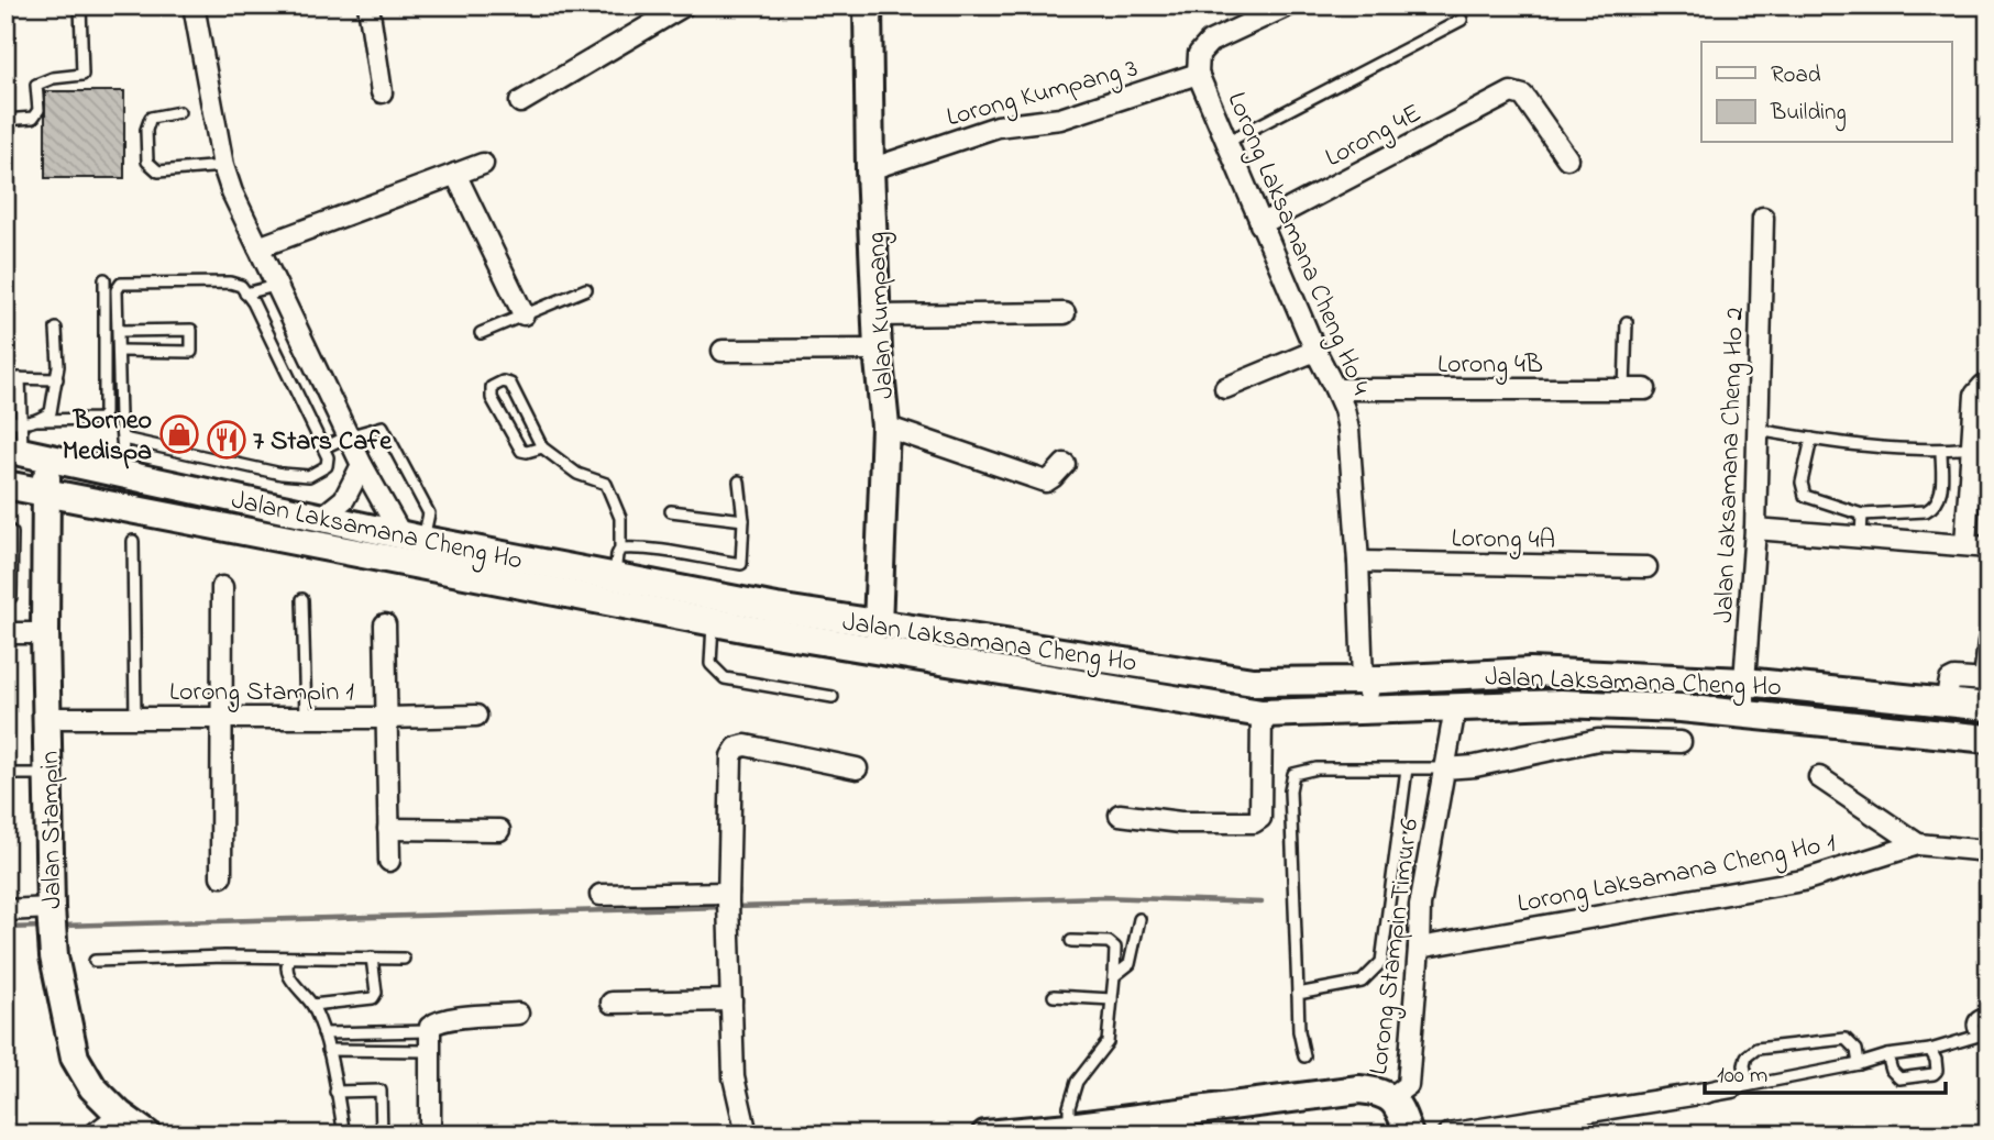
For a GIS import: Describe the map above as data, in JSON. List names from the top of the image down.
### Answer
{
  "streets": {
    "main road": ["Jalan Kumpang", "Jalan Laksamana Cheng Ho", "Jalan Stampin"],
    "street": [
      "Lorong Kumpang 3",
      "Lorong 4E",
      "Lorong Laksamana Cheng Ho 4",
      "Lorong 4B",
      "Jalan Laksamana Cheng Ho 2",
      "Lorong 4A",
      "Lorong Stampin 1",
      "Lorong Laksamana Cheng Ho 1",
      "Lorong Stampin Timur 6"
    ]
  },
  "crossings": [
    ["Lorong Kumpang 3", "Lorong Laksamana Cheng Ho 4"],
    ["Lorong Kumpang 3", "Jalan Kumpang"],
    ["Lorong 4E", "Lorong Laksamana Cheng Ho 4"],
    ["Lorong Laksamana Cheng Ho 4", "Lorong 4B"],
    ["Lorong Laksamana Cheng Ho 4", "Jalan Laksamana Cheng Ho"],
    ["Lorong Laksamana Cheng Ho 4", "Lorong 4A"],
    ["Jalan Kumpang", "Jalan Laksamana Cheng Ho"],
    ["Jalan Laksamana Cheng Ho 2", "Jalan Laksamana Cheng Ho"],
    ["Jalan Laksamana Cheng Ho", "Jalan Stampin"],
    ["Jalan Laksamana Cheng Ho", "Lorong Stampin Timur 6"],
    ["Lorong Stampin 1", "Jalan Stampin"],
    ["Lorong Laksamana Cheng Ho 1", "Lorong Stampin Timur 6"]
  ],
  "places": {
    "shop": ["Borneo Medispa"],
    "restaurant": ["7 Stars Cafe"]
  },
  "legend": ["Road", "Building"],
  "scale_bar": "100 m"
}
